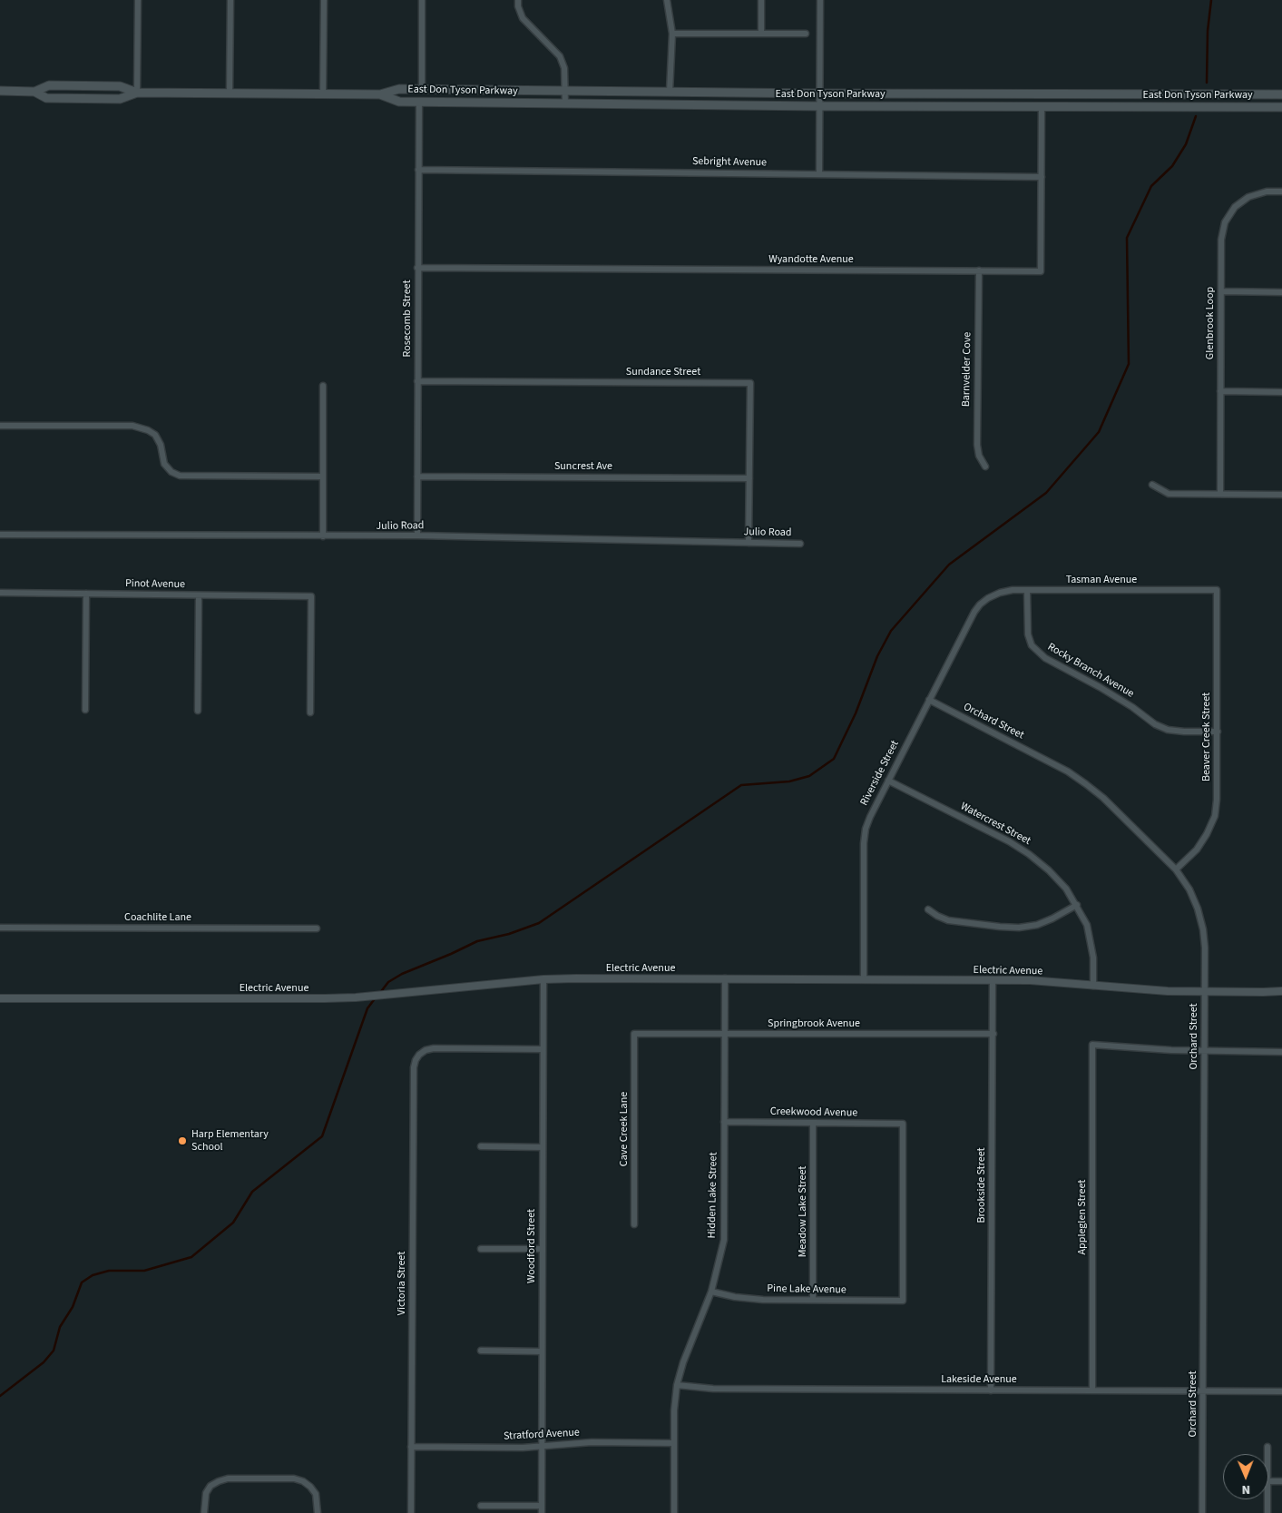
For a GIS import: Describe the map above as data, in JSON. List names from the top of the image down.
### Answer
{
  "streets": {
    "main road": ["East Don Tyson Parkway"],
    "street": [
      "Sebright Avenue",
      "Wyandotte Avenue",
      "Rosecomb Street",
      "Glenbrook Loop",
      "Barnvelder Cove",
      "Sundance Street",
      "Suncrest Ave",
      "Julio Road",
      "Tasman Avenue",
      "Pinot Avenue",
      "Rocky Branch Avenue",
      "Orchard Street",
      "Beaver Creek Street",
      "Riverside Street",
      "Watercrest Street",
      "Coachlite Lane",
      "Electric Avenue",
      "Springbrook Avenue",
      "Creekwood Avenue",
      "Cave Creek Lane",
      "Brookside Street",
      "Hidden Lake Street",
      "Meadow Lake Street",
      "Appleglen Street",
      "Woodford Street",
      "Victoria Street",
      "Pine Lake Avenue",
      "Lakeside Avenue",
      "Stratford Avenue"
    ]
  },
  "crossings": [
    ["East Don Tyson Parkway", "Wyandotte Avenue"],
    ["East Don Tyson Parkway", "Rosecomb Street"],
    ["Sebright Avenue", "Wyandotte Avenue"],
    ["Sebright Avenue", "Rosecomb Street"],
    ["Wyandotte Avenue", "Rosecomb Street"],
    ["Wyandotte Avenue", "Barnvelder Cove"],
    ["Rosecomb Street", "Sundance Street"],
    ["Rosecomb Street", "Suncrest Ave"],
    ["Rosecomb Street", "Julio Road"],
    ["Sundance Street", "Suncrest Ave"],
    ["Sundance Street", "Julio Road"],
    ["Tasman Avenue", "Rocky Branch Avenue"],
    ["Tasman Avenue", "Beaver Creek Street"],
    ["Tasman Avenue", "Riverside Street"],
    ["Rocky Branch Avenue", "Beaver Creek Street"],
    ["Orchard Street", "Beaver Creek Street"],
    ["Orchard Street", "Riverside Street"],
    ["Orchard Street", "Electric Avenue"],
    ["Orchard Street", "Appleglen Street"],
    ["Orchard Street", "Lakeside Avenue"],
    ["Riverside Street", "Watercrest Street"],
    ["Riverside Street", "Electric Avenue"],
    ["Watercrest Street", "Electric Avenue"],
    ["Electric Avenue", "Brookside Street"],
    ["Electric Avenue", "Hidden Lake Street"],
    ["Electric Avenue", "Woodford Street"],
    ["Springbrook Avenue", "Cave Creek Lane"],
    ["Springbrook Avenue", "Brookside Street"],
    ["Springbrook Avenue", "Hidden Lake Street"],
    ["Creekwood Avenue", "Hidden Lake Street"],
    ["Creekwood Avenue", "Meadow Lake Street"],
    ["Creekwood Avenue", "Pine Lake Avenue"],
    ["Brookside Street", "Lakeside Avenue"],
    ["Hidden Lake Street", "Pine Lake Avenue"],
    ["Hidden Lake Street", "Lakeside Avenue"],
    ["Hidden Lake Street", "Stratford Avenue"],
    ["Meadow Lake Street", "Pine Lake Avenue"],
    ["Appleglen Street", "Lakeside Avenue"],
    ["Woodford Street", "Victoria Street"],
    ["Woodford Street", "Stratford Avenue"],
    ["Victoria Street", "Stratford Avenue"]
  ],
  "places": ["Harp Elementary School"],
  "north": "bottom"
}
